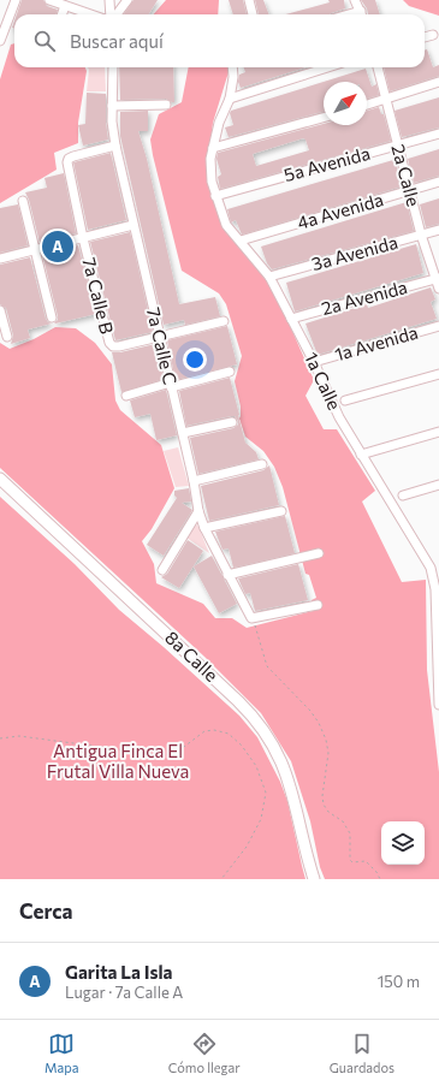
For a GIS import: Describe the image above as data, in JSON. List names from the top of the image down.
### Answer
{
  "streets": {
    "main road": ["8a Calle"],
    "street": [
      "5a Avenida",
      "2a Calle",
      "4a Avenida",
      "3a Avenida",
      "7a Calle B",
      "2a Avenida",
      "1a Avenida",
      "7a Calle C",
      "1a Calle"
    ]
  },
  "crossings": [
    ["5a Avenida", "2a Calle"],
    ["5a Avenida", "1a Calle"],
    ["2a Calle", "4a Avenida"],
    ["2a Calle", "3a Avenida"],
    ["2a Calle", "2a Avenida"],
    ["4a Avenida", "1a Calle"],
    ["3a Avenida", "1a Calle"],
    ["7a Calle B", "7a Calle C"],
    ["2a Avenida", "1a Calle"],
    ["1a Avenida", "1a Calle"]
  ],
  "parks": ["Antigua Finca El Frutal Villa Nueva"],
  "north": "top right",
  "page": {
    "search": "Buscar aquí",
    "pins": "A",
    "heading": "Cerca",
    "list": [
      {
        "mark": "A",
        "name": "Garita La Isla",
        "note": "Lugar · 7a Calle A",
        "value": "150 m"
      }
    ],
    "nav": ["Mapa", "Cómo llegar", "Guardados"]
  }
}
